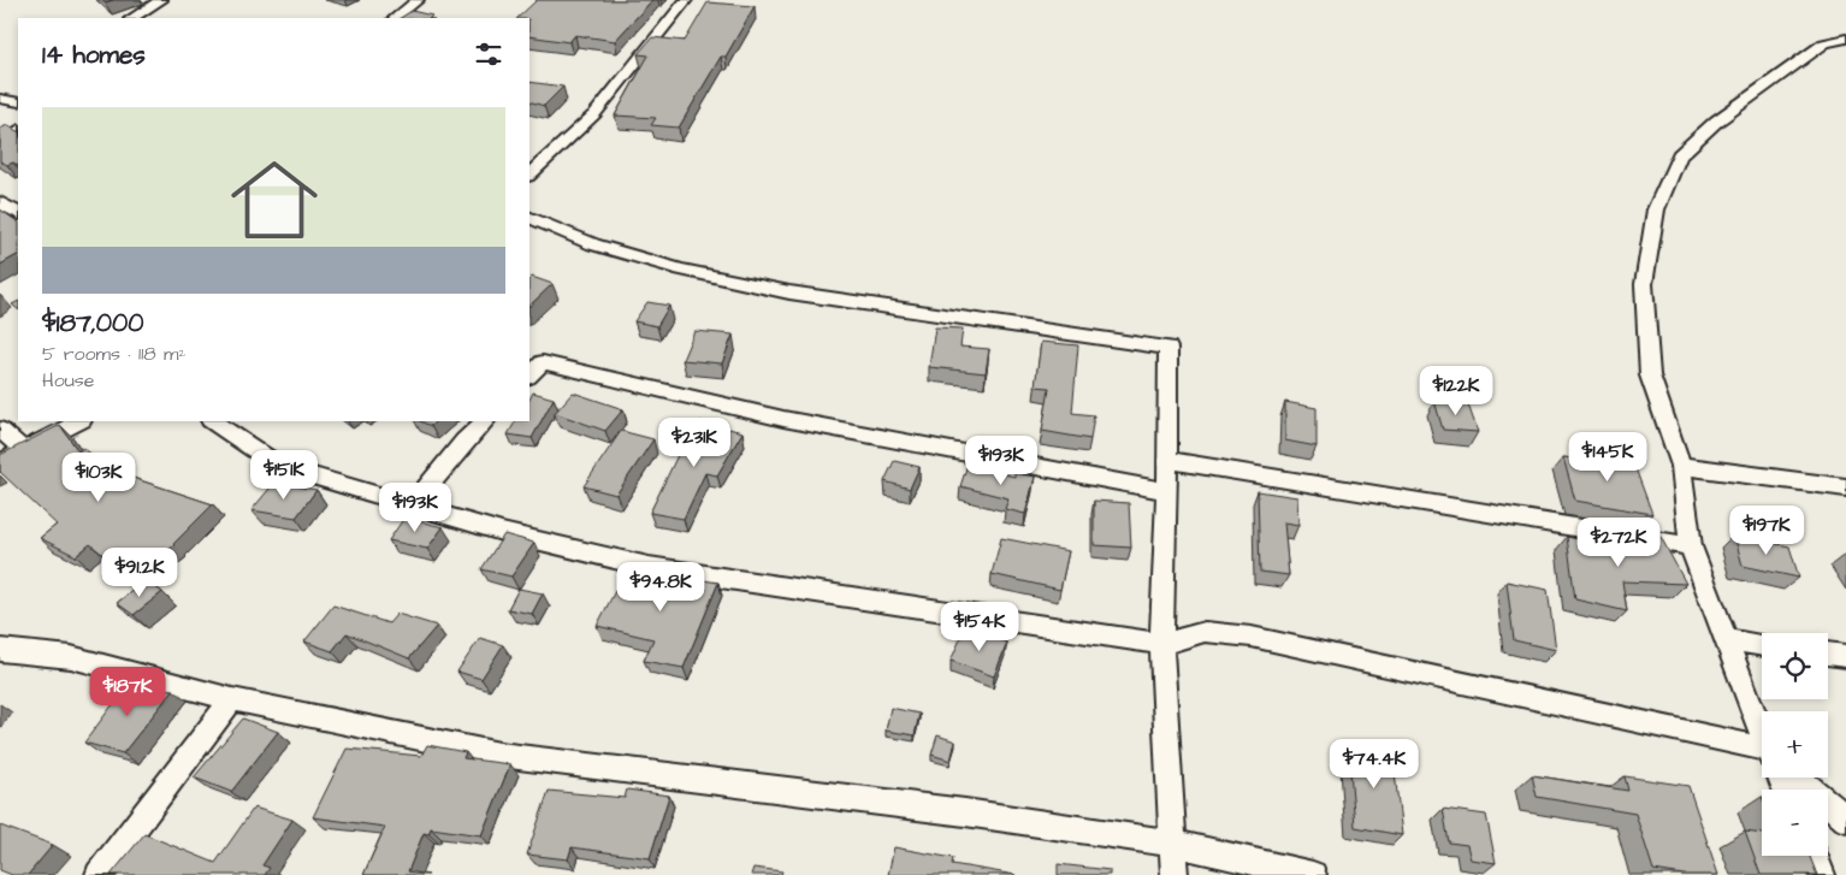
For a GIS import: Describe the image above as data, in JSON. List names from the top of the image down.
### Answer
{
  "page": {
    "heading": "14 homes",
    "list": [
      {
        "name": "$187,000",
        "note": "5 rooms · 118 m² · House"
      }
    ],
    "price": [
      "$122K",
      "$231K",
      "$145K",
      "$193K",
      "$151K",
      "$103K",
      "$193K",
      "$197K",
      "$272K",
      "$91.2K",
      "$94.8K",
      "$154K",
      "$187K",
      "$74.4K"
    ],
    "map_buttons": ["+", "−"]
  }
}
